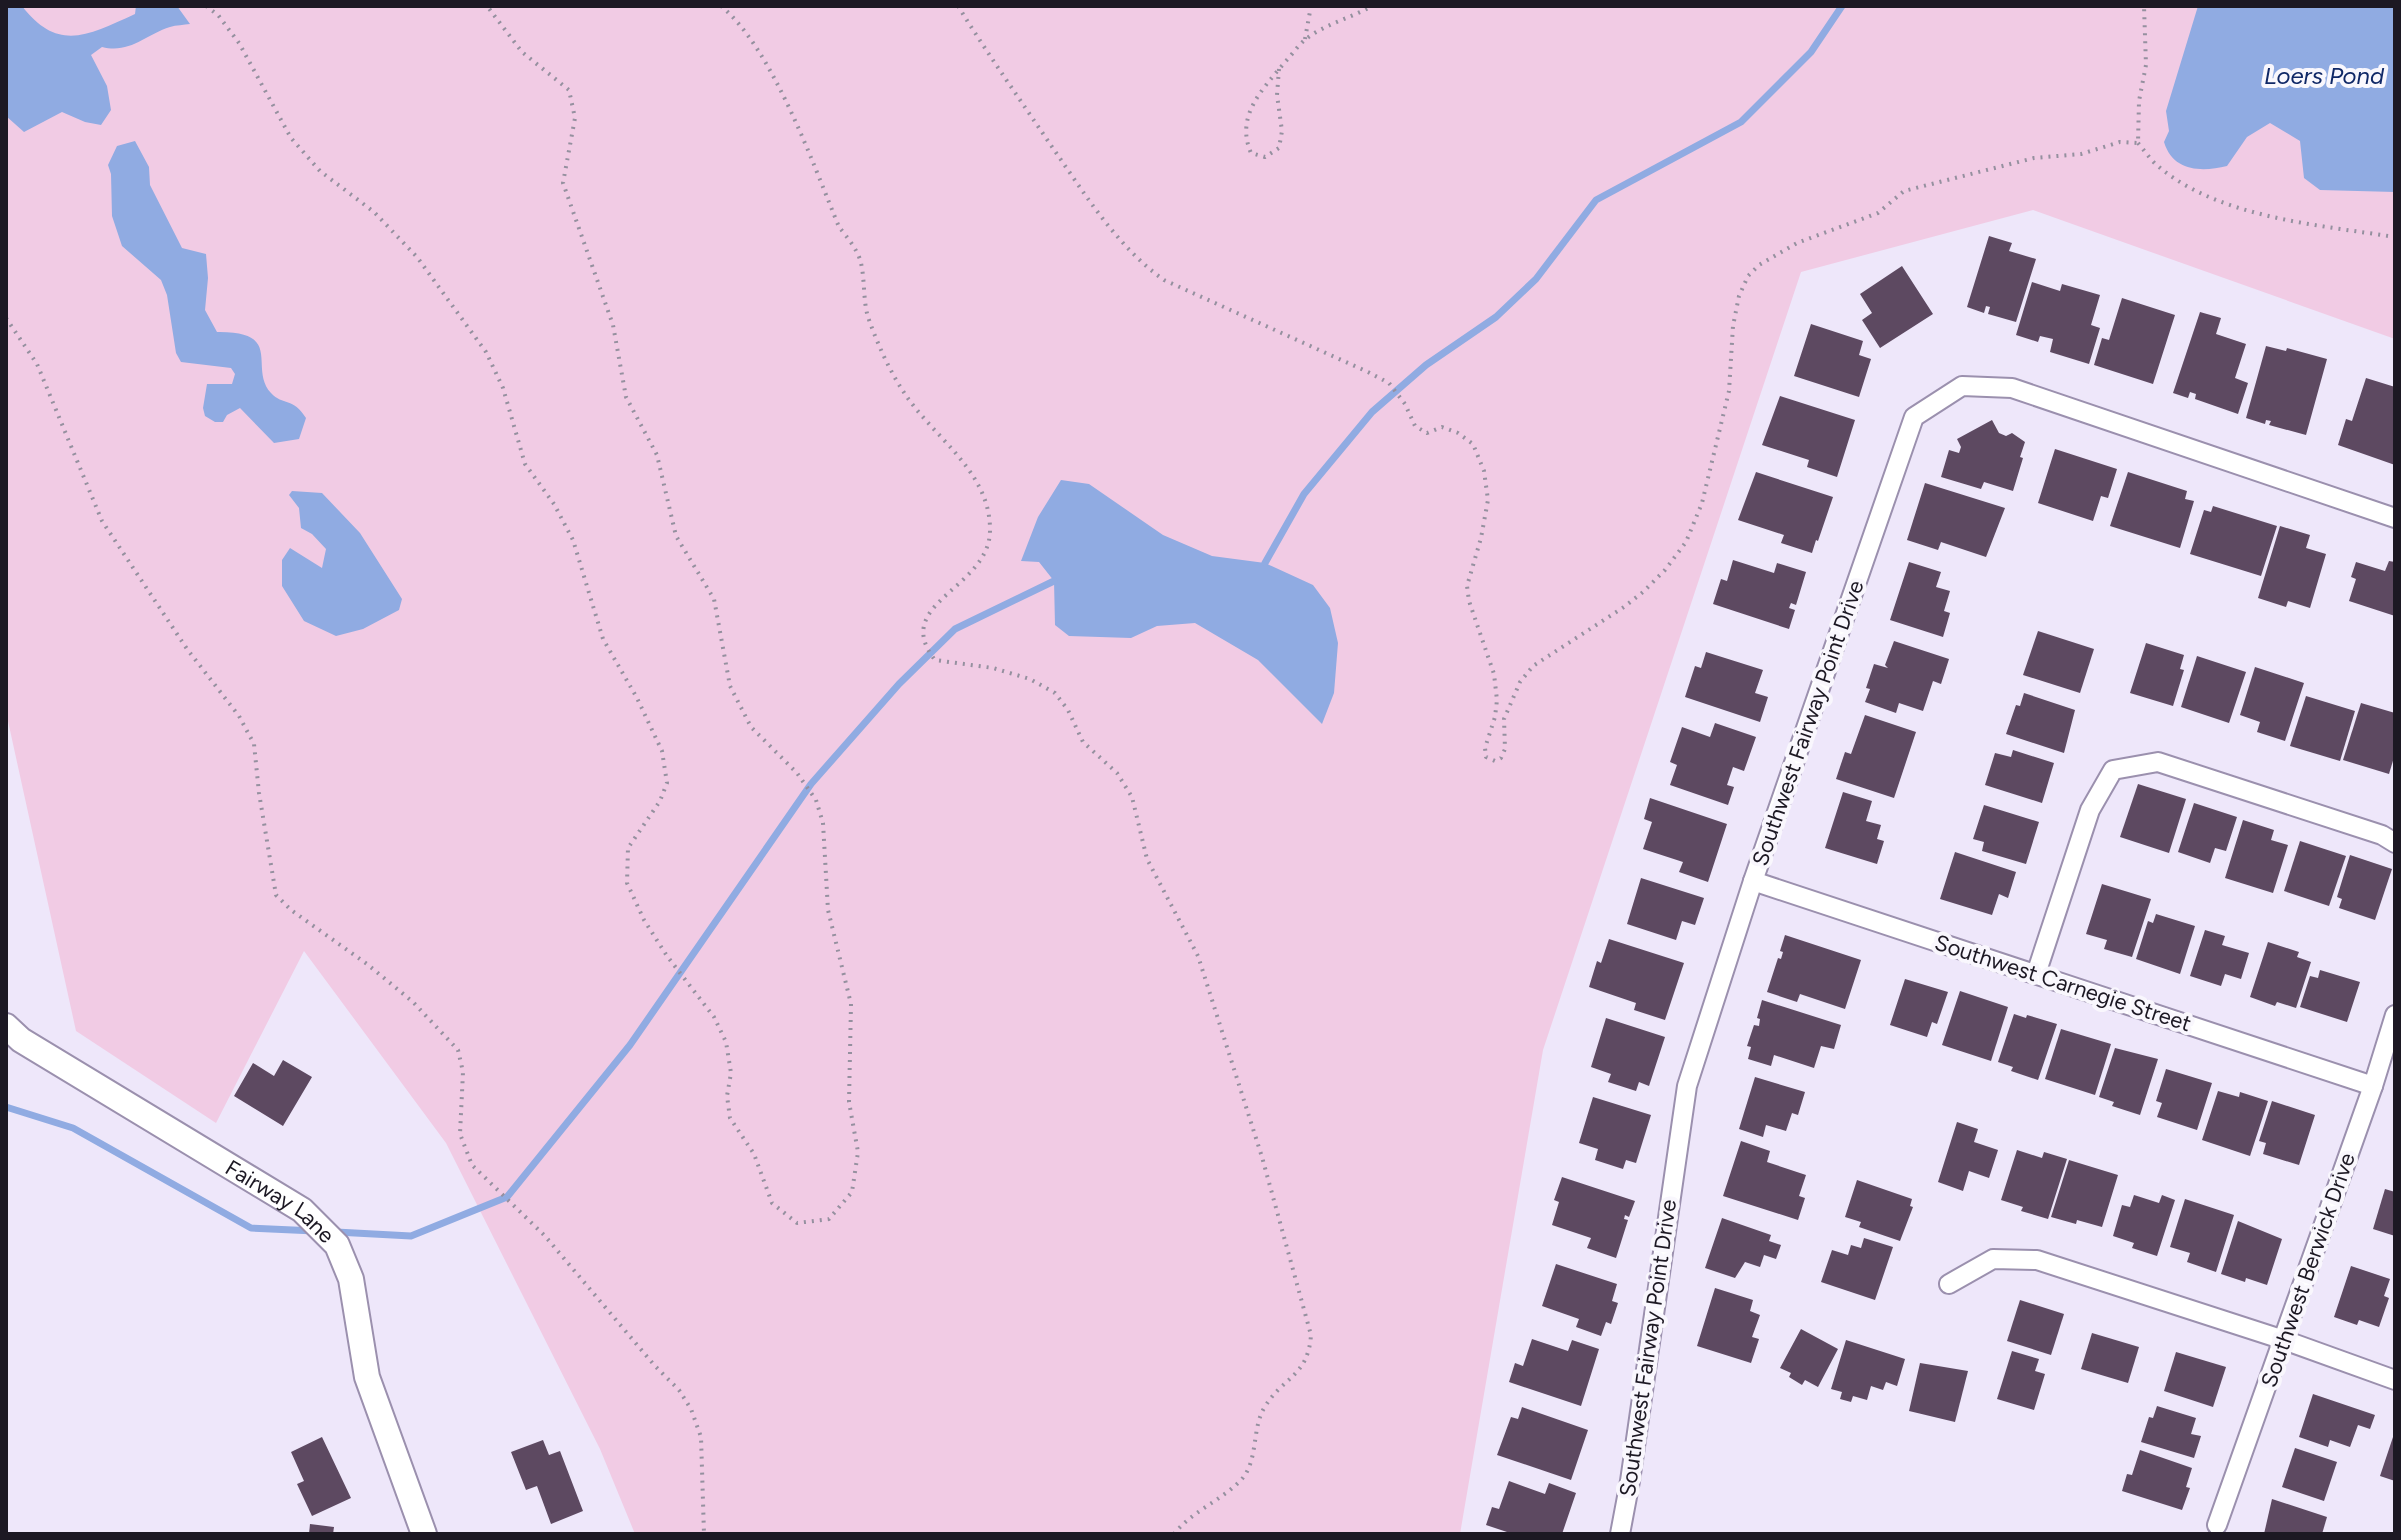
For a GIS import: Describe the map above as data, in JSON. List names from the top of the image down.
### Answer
{
  "streets": {
    "street": [
      "Southwest Fairway Point Drive",
      "Southwest Carnegie Street",
      "Fairway Lane",
      "Southwest Berwick Drive"
    ]
  },
  "crossings": [
    ["Southwest Fairway Point Drive", "Southwest Carnegie Street"],
    ["Southwest Carnegie Street", "Southwest Berwick Drive"]
  ],
  "water": ["Loers Pond"]
}
